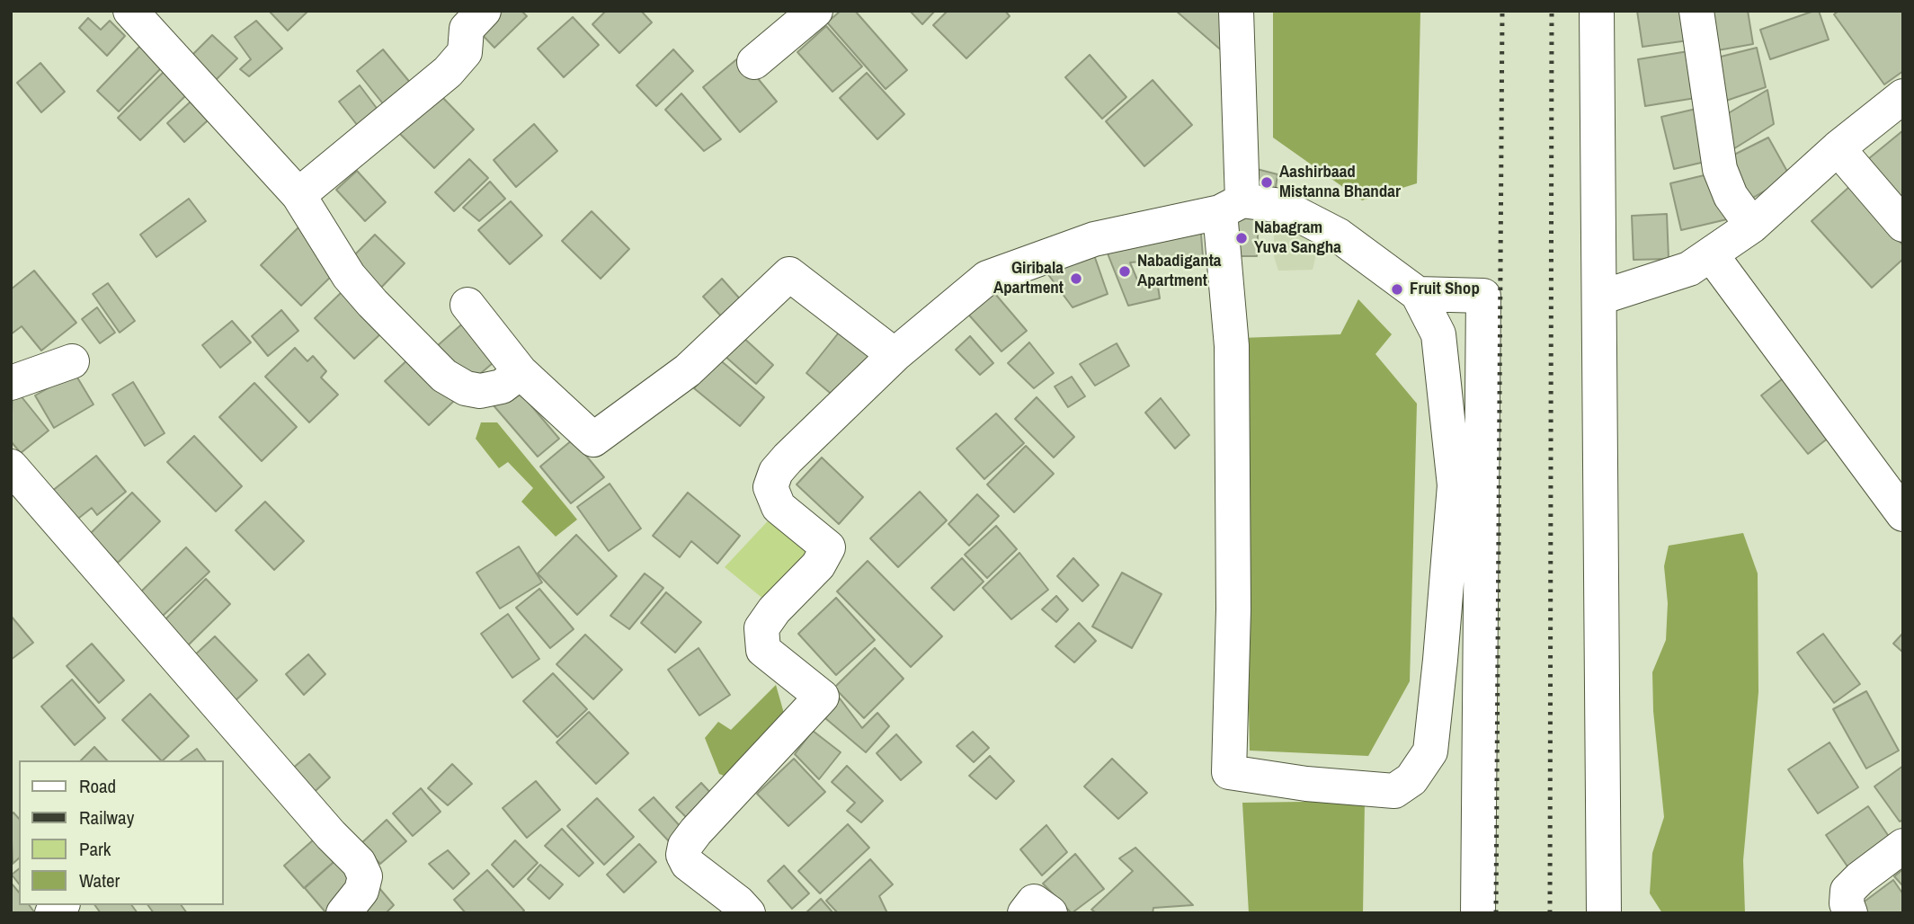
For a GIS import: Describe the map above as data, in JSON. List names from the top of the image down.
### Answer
{
  "places": [
    "Aashirbaad Mistanna Bhandar",
    "Nabagram Yuva Sangha",
    "Nabadiganta Apartment",
    "Giribala Apartment",
    "Fruit Shop"
  ],
  "legend": [
    "Road",
    "Railway",
    "Park",
    "Water"
  ]
}
